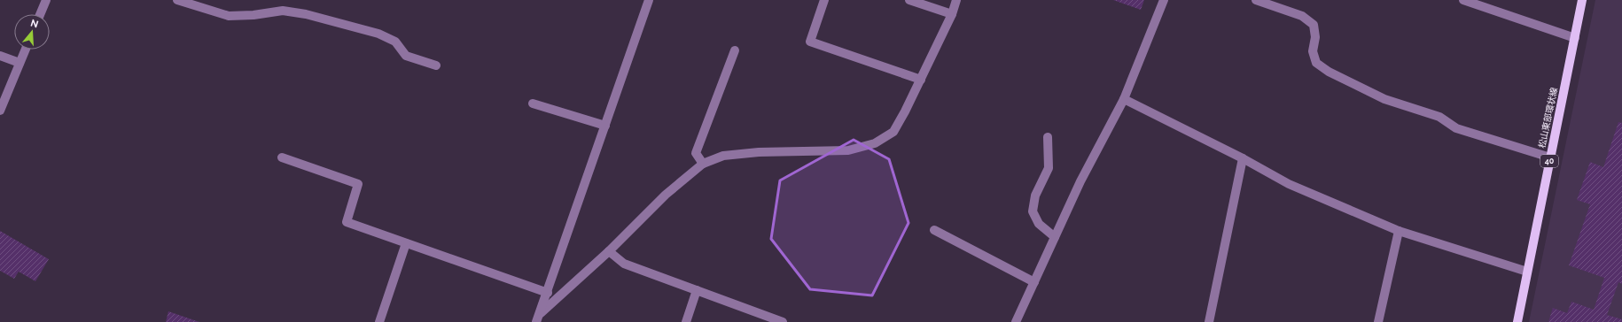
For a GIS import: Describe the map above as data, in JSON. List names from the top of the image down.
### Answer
{
  "streets": {
    "main road": ["松山東部環状線", "40"]
  },
  "north": "top"
}
